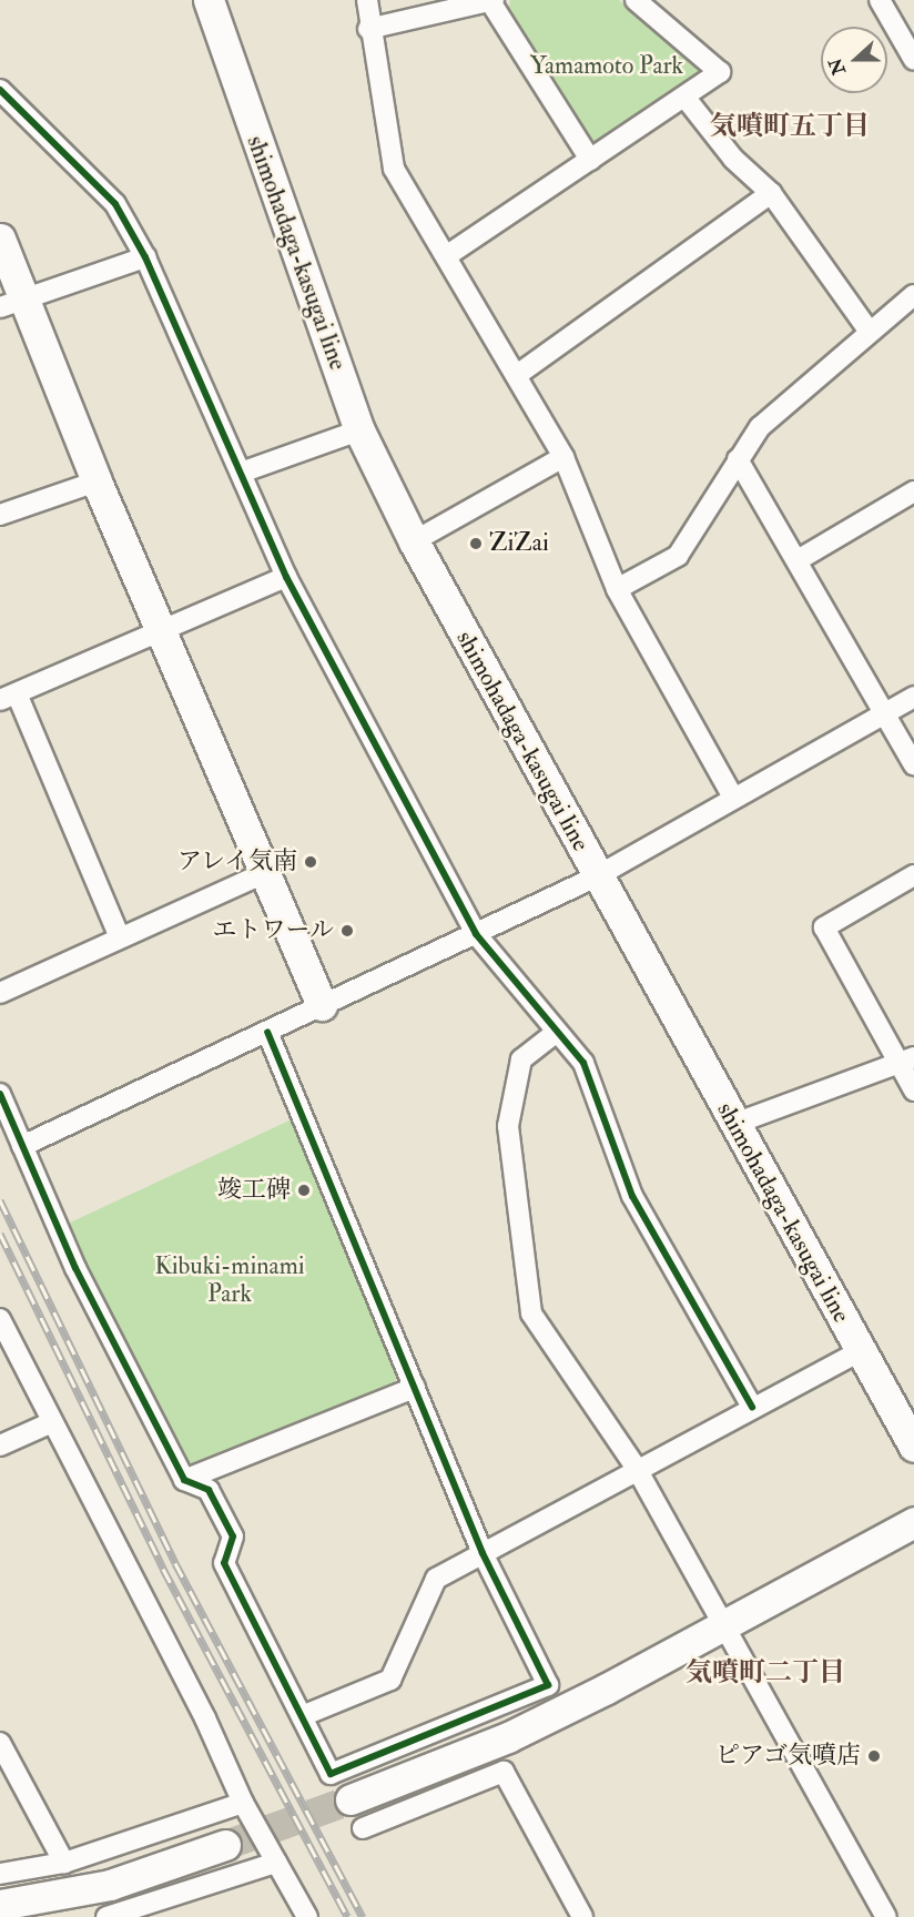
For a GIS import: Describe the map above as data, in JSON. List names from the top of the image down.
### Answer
{
  "streets": {
    "street": ["shimohadaga-kasugai line"]
  },
  "districts": ["気噴町五丁目", "気噴町二丁目"],
  "parks": ["Yamamoto Park", "Kibuki-minami Park"],
  "places": [
    "ZiZai",
    "アレイ気南",
    "エトワール",
    "竣工碑",
    "ピアゴ気噴店"
  ],
  "north": "left"
}
